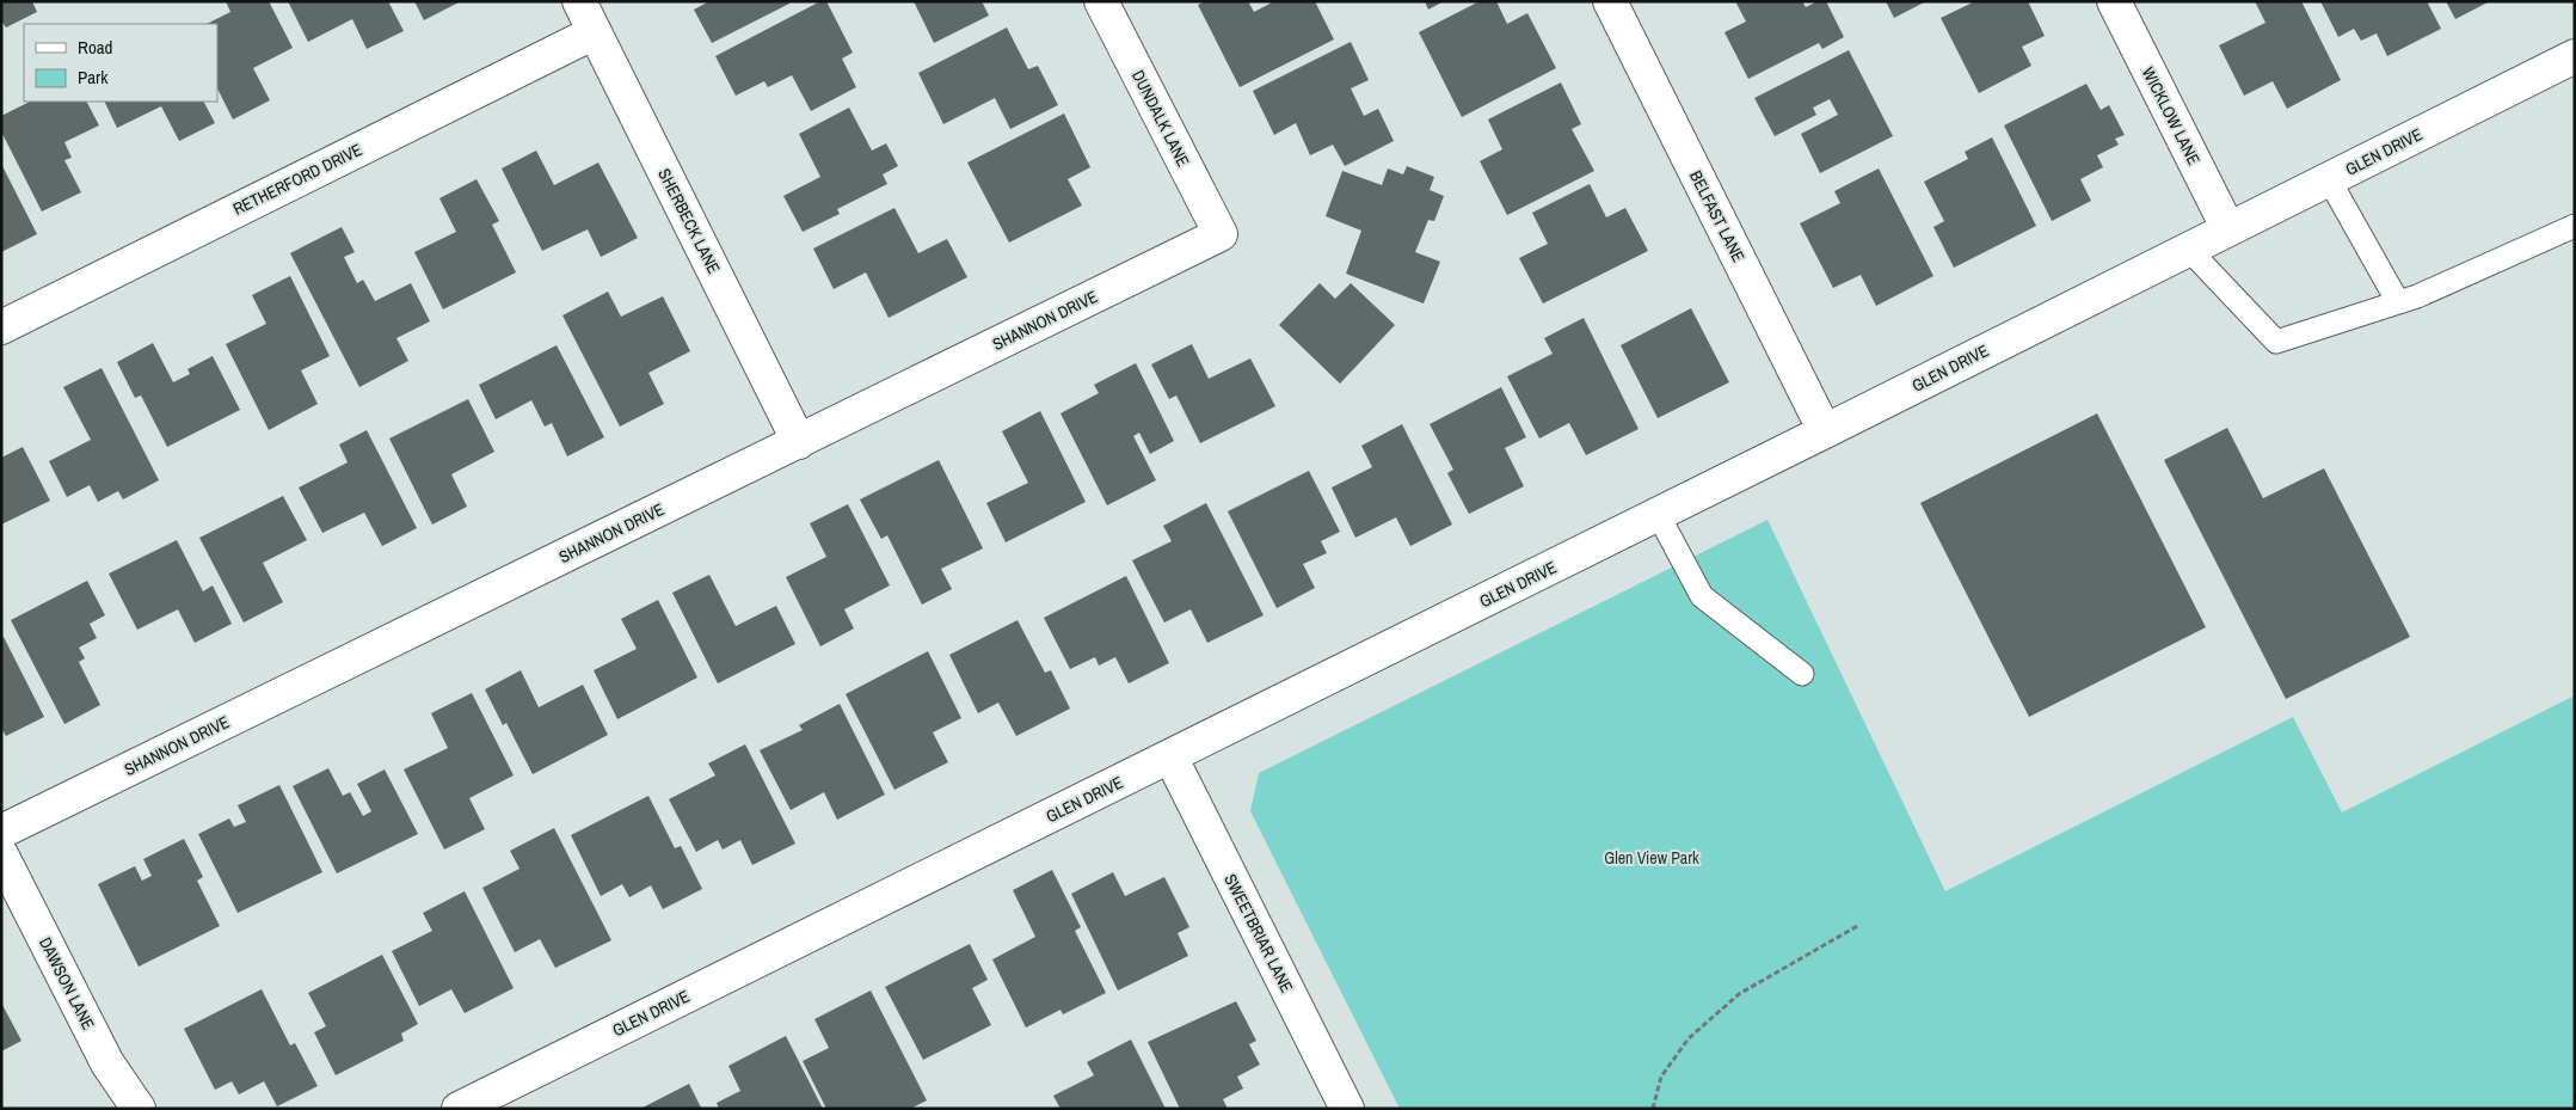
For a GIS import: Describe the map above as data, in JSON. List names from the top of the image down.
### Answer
{
  "streets": {
    "street": [
      "WICKLOW LANE",
      "DUNDALK LANE",
      "GLEN DRIVE",
      "RETHERFORD DRIVE",
      "BELFAST LANE",
      "SHERBECK LANE",
      "SHANNON DRIVE",
      "SWEETBRIAR LANE",
      "DAWSON LANE"
    ]
  },
  "crossings": [
    ["WICKLOW LANE", "GLEN DRIVE"],
    ["DUNDALK LANE", "SHANNON DRIVE"],
    ["GLEN DRIVE", "BELFAST LANE"],
    ["GLEN DRIVE", "SWEETBRIAR LANE"],
    ["RETHERFORD DRIVE", "SHERBECK LANE"],
    ["SHERBECK LANE", "SHANNON DRIVE"]
  ],
  "parks": ["Glen View Park"],
  "legend": ["Road", "Park"]
}
